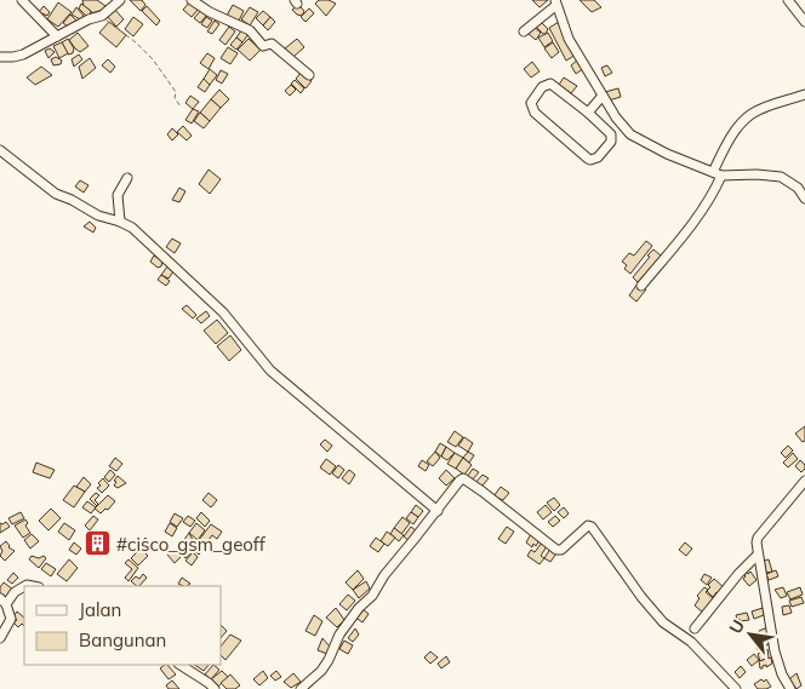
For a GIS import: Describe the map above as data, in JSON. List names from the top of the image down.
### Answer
{
  "places": {
    "building": ["#cisco_gsm_geoff"]
  },
  "legend": ["Jalan", "Bangunan"],
  "north": "top left"
}
